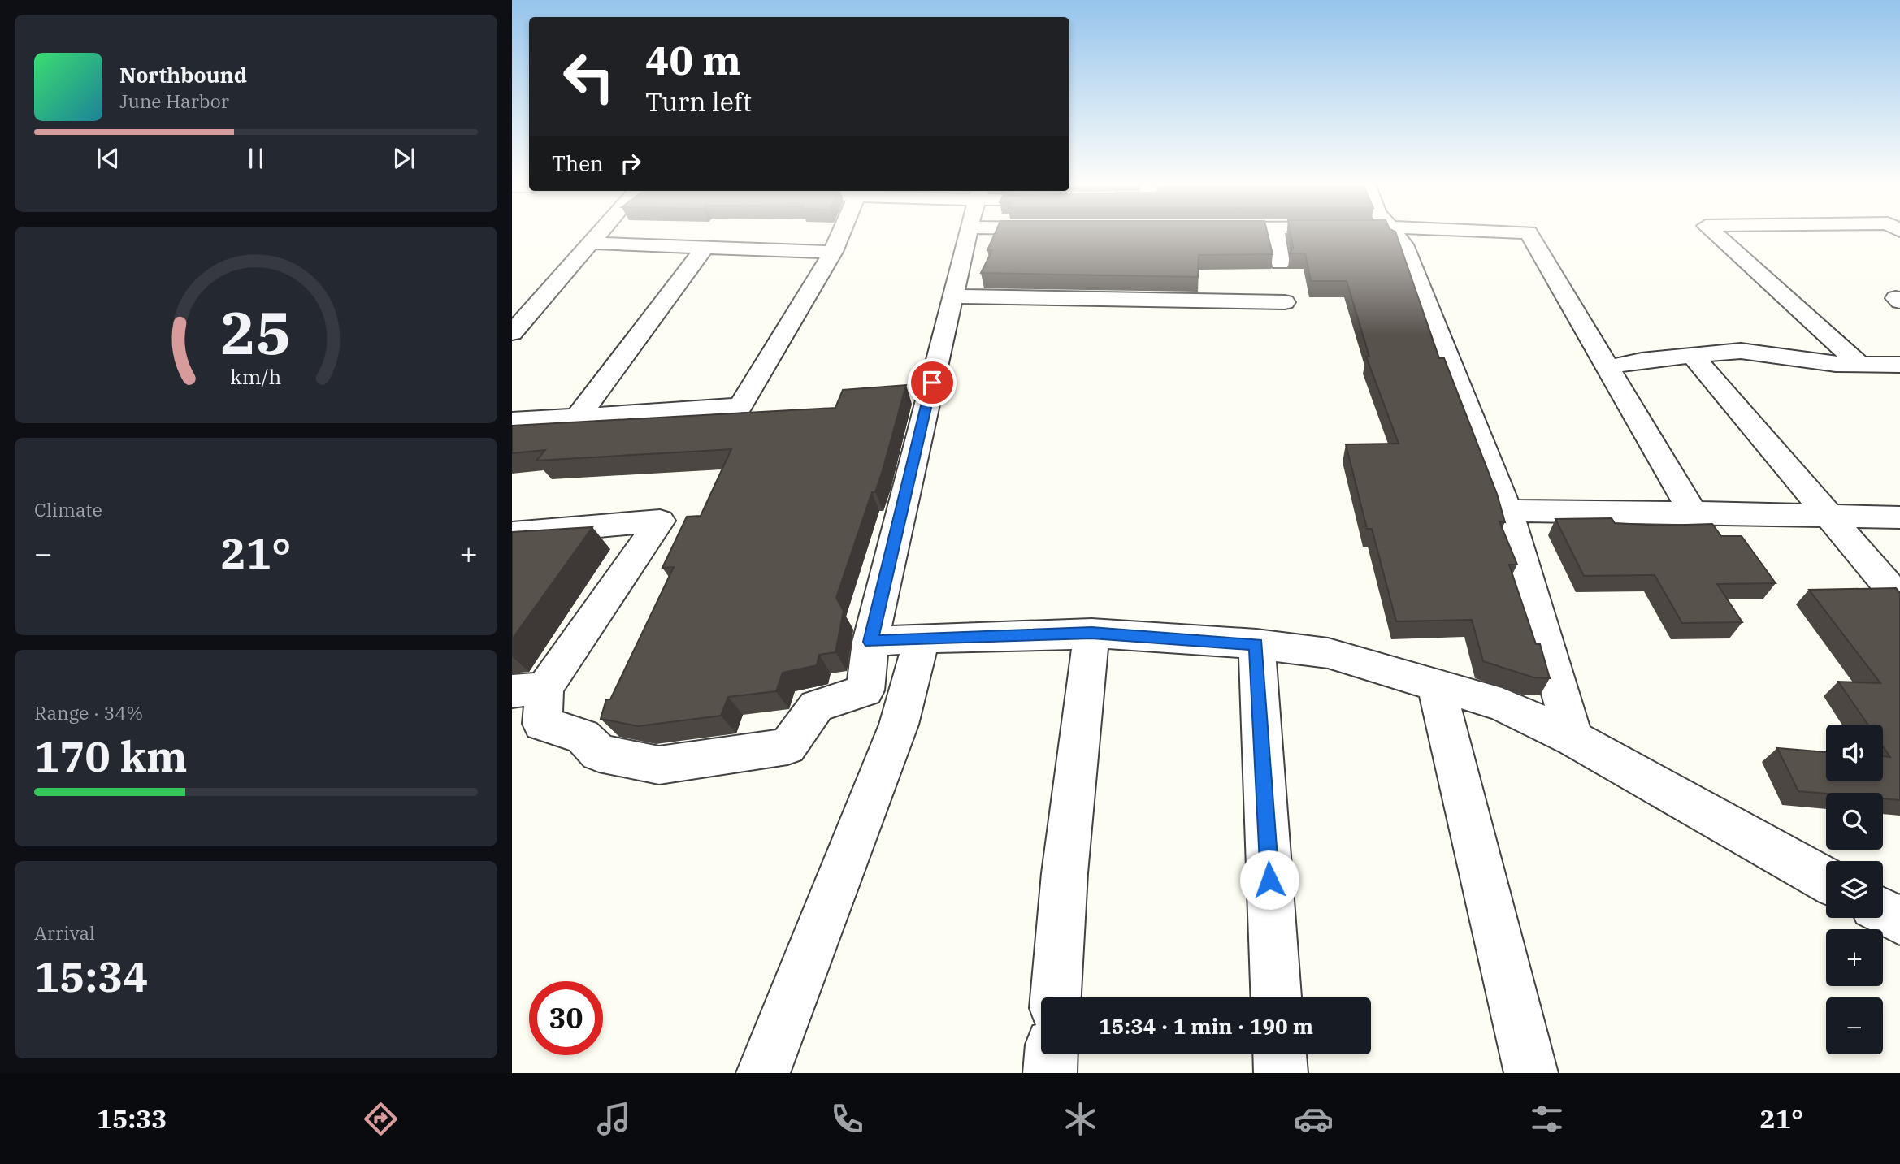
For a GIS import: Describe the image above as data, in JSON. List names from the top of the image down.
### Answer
{
  "page": {
    "turn": ["40 m", "Turn left"],
    "song": ["Northbound", "June Harbor"],
    "then": "Then",
    "tile": [
      "Climate",
      ["Range · 34%", "170 km"],
      ["Arrival", "15:34"]
    ],
    "heat": ["−", "21°", "+"],
    "map_buttons": ["+", "−"],
    "limit": "30",
    "trip": "15:34 · 1 min · 190 m",
    "tabs": ["15:33", "21°"],
    "gauge": ["25", "km/h"]
  }
}
